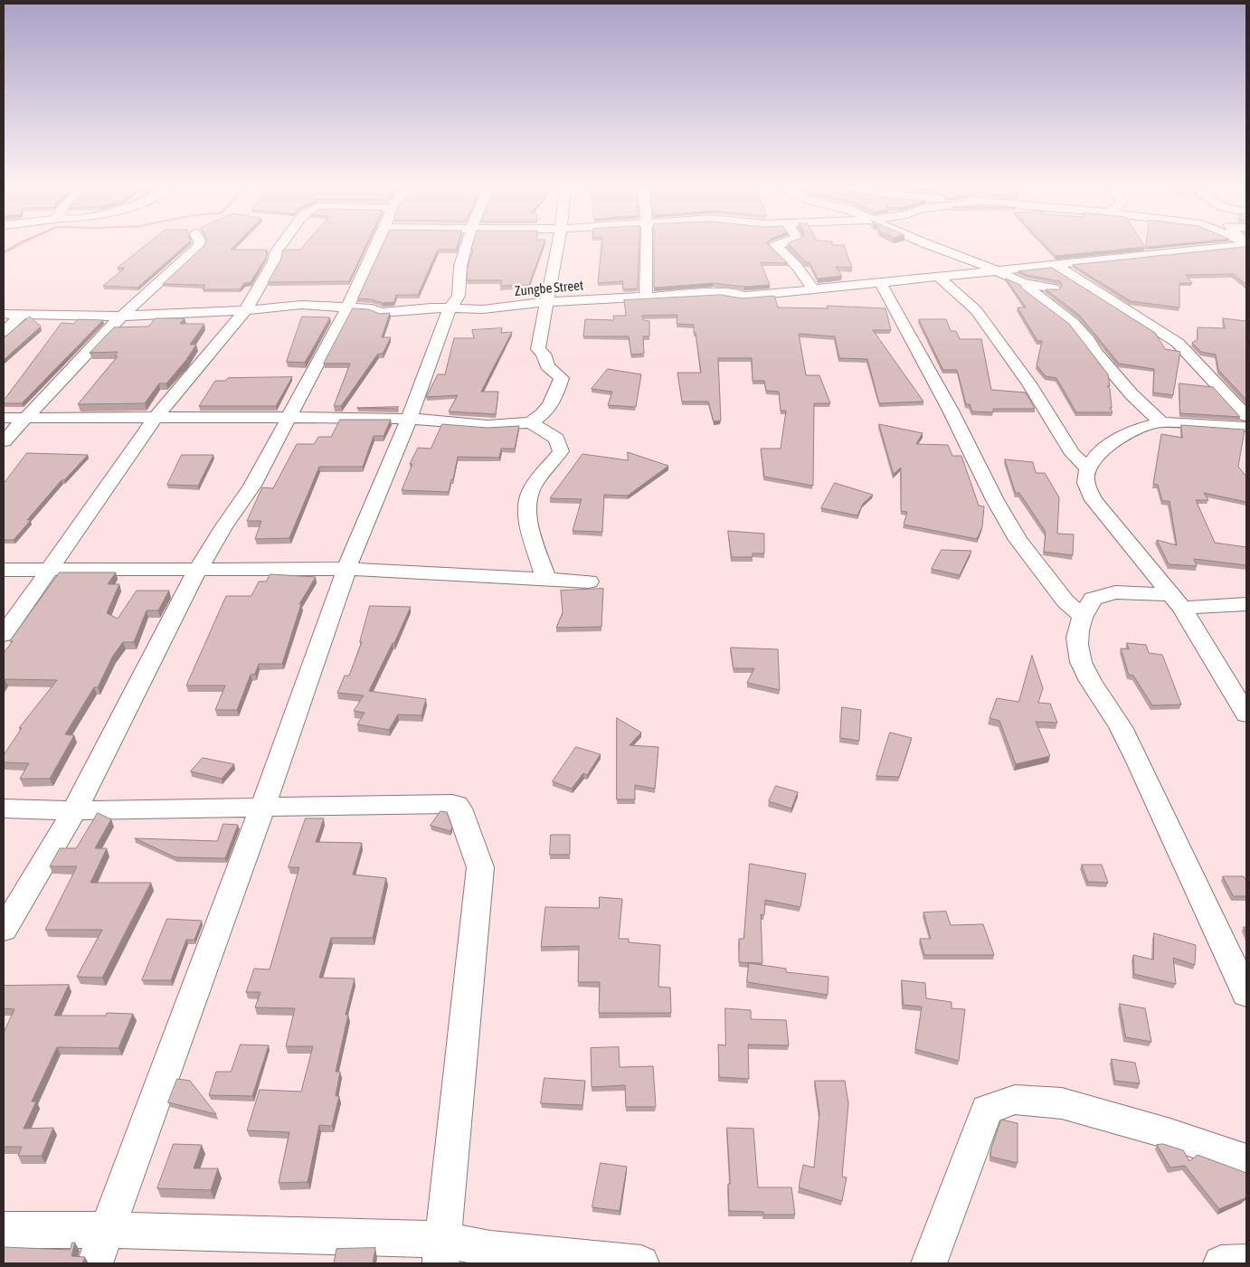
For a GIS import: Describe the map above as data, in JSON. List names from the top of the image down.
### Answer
{
  "streets": {
    "street": ["Zungbe Street"]
  }
}
